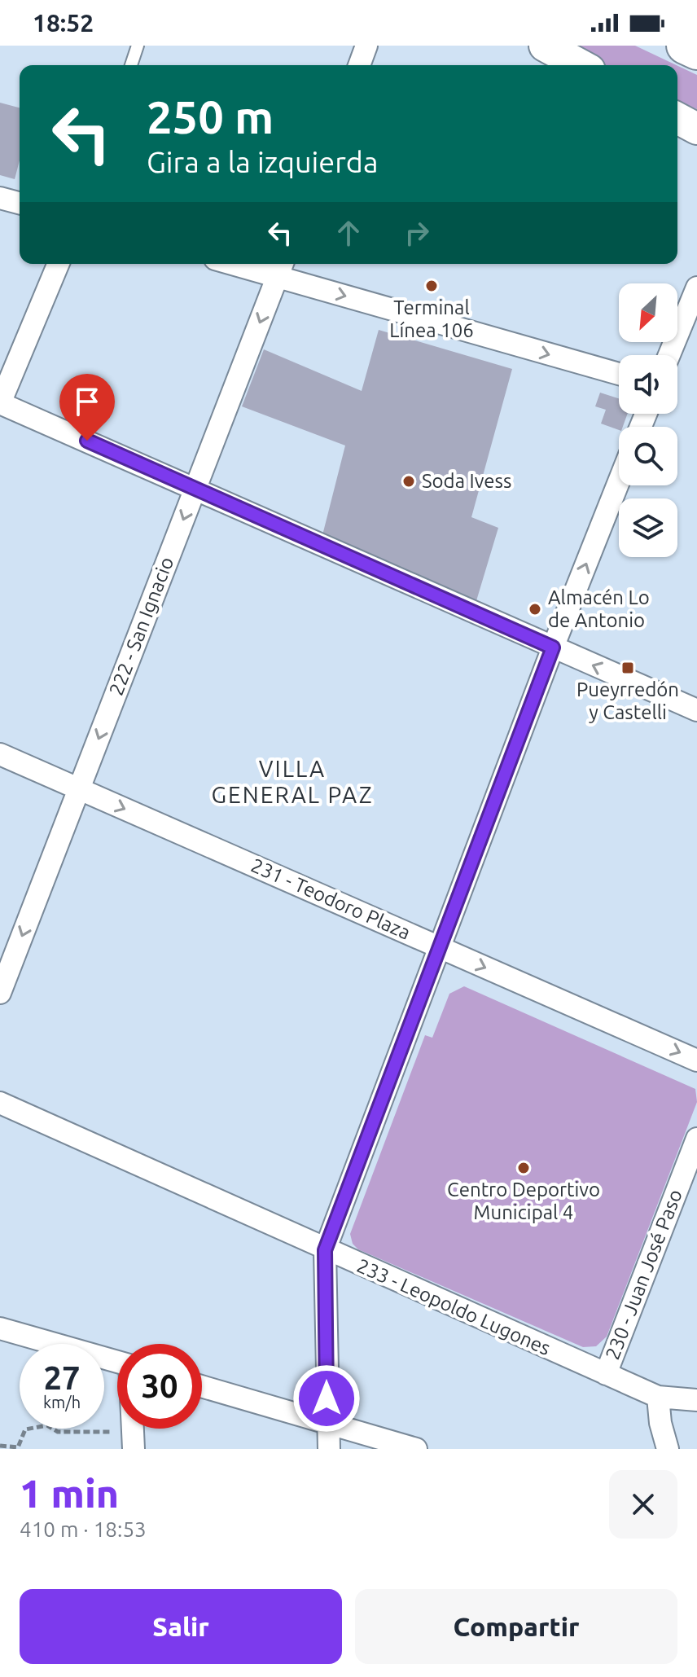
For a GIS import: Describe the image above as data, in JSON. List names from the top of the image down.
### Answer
{
  "streets": {
    "street": [
      "222 - San Ignacio",
      "231 - Teodoro Plaza",
      "230 - Juan José Paso",
      "233 - Leopoldo Lugones"
    ]
  },
  "crossings": [
    ["222 - San Ignacio", "231 - Teodoro Plaza"],
    ["230 - Juan José Paso", "233 - Leopoldo Lugones"]
  ],
  "one_way": ["222 - San Ignacio", "231 - Teodoro Plaza"],
  "districts": ["VILLA GENERAL PAZ"],
  "places": {
    "other": [
      "Terminal Línea 106",
      "Soda Ivess",
      "Almacén Lo de Antonio",
      "Centro Deportivo Municipal 4"
    ],
    "transit": ["Pueyrredón y Castelli"]
  },
  "north": "bottom left",
  "page": {
    "status": "18:52",
    "turn": ["250 m", "Gira a la izquierda"],
    "speed": "27 km/h",
    "limit": "30",
    "heading": ["1 min", "410 m · 18:53"],
    "buttons": ["Salir", "Compartir"]
  }
}
